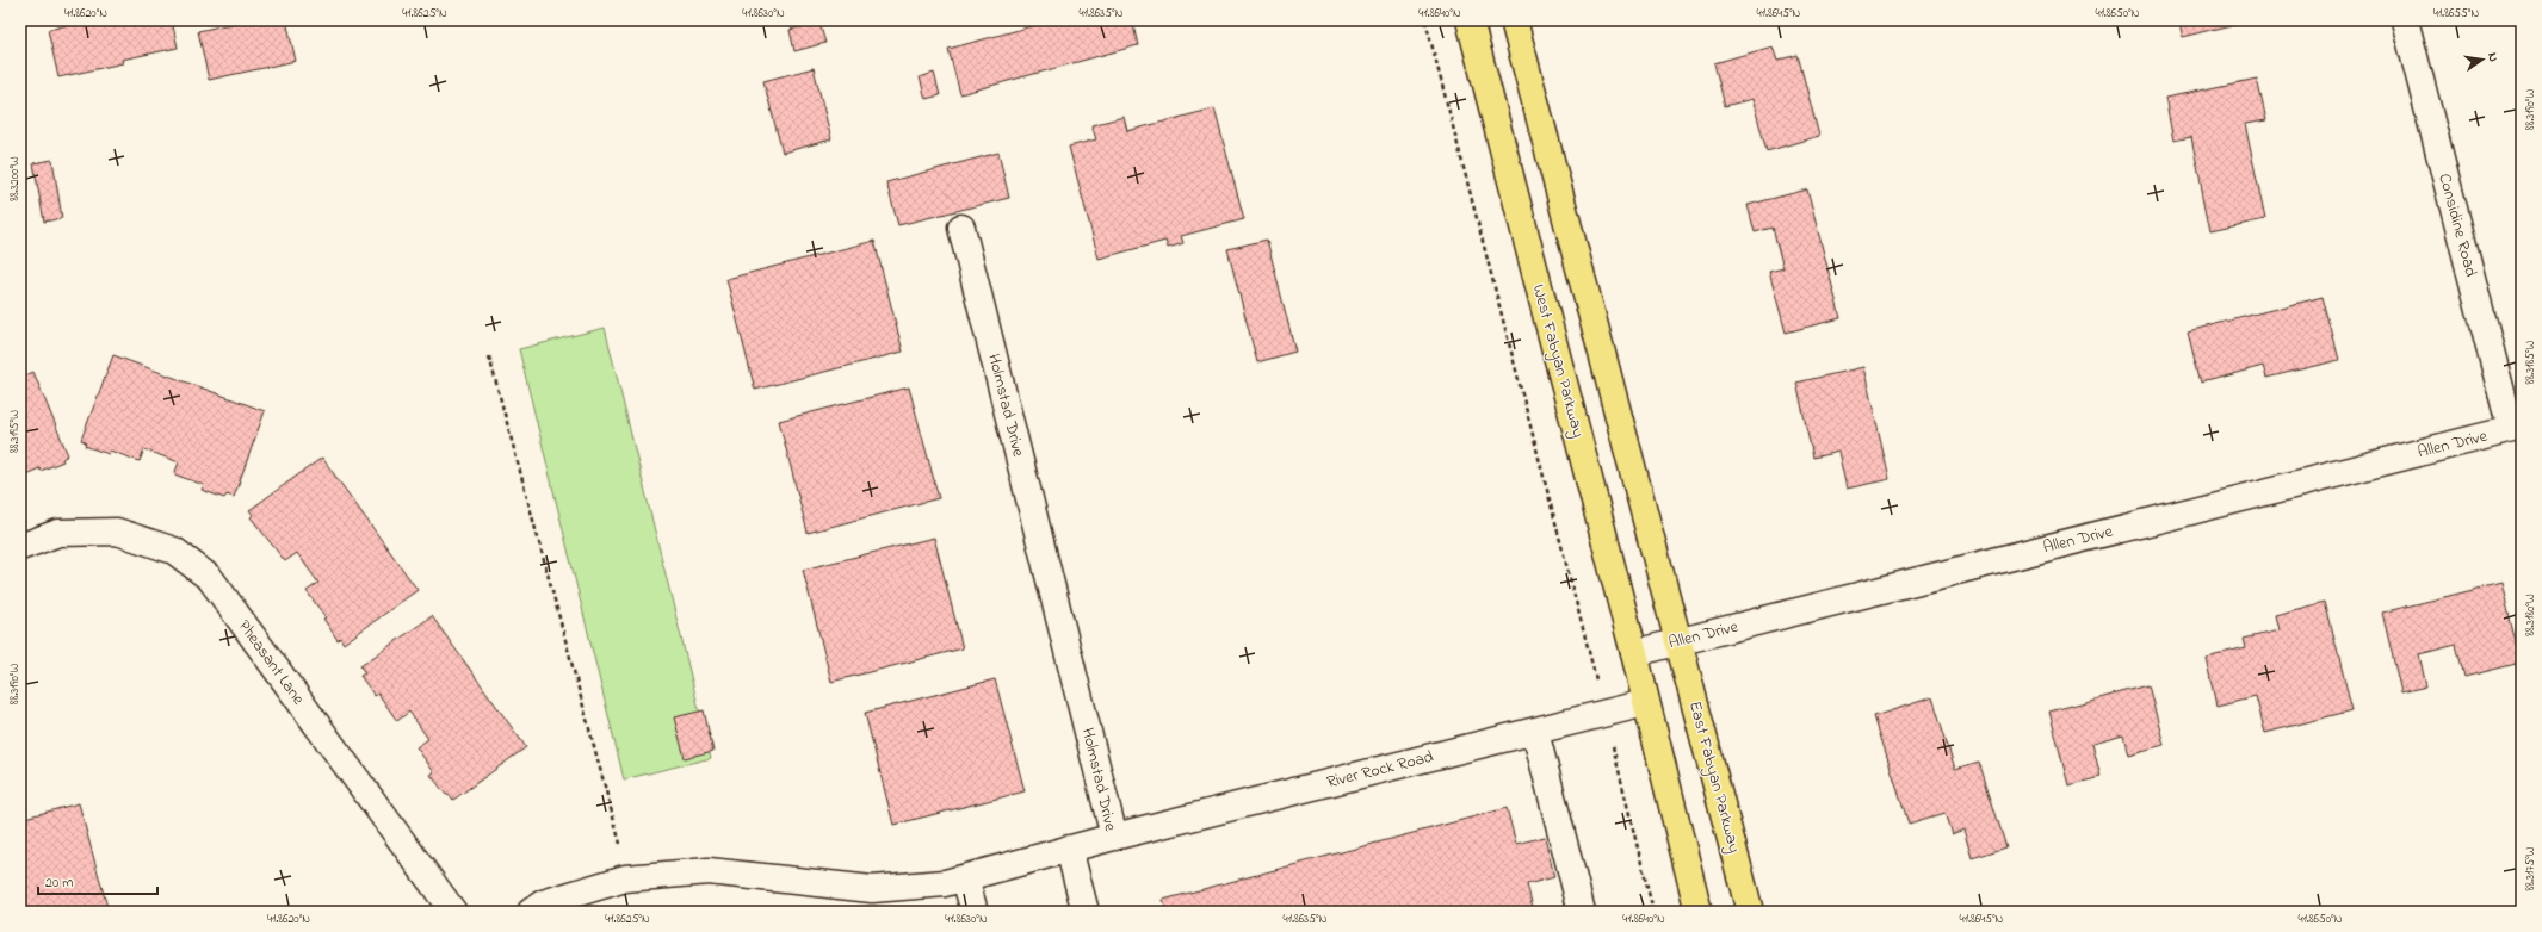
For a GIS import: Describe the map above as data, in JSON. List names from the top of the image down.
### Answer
{
  "streets": {
    "main road": ["West Fabyan Parkway", "East Fabyan Parkway"],
    "street": [
      "Considine Road",
      "Holmstad Drive",
      "Allen Drive",
      "Pheasant Lane",
      "River Rock Road"
    ]
  },
  "crossings": [
    ["Considine Road", "Allen Drive"],
    ["West Fabyan Parkway", "Allen Drive"],
    ["West Fabyan Parkway", "River Rock Road"],
    ["Holmstad Drive", "River Rock Road"],
    ["Allen Drive", "East Fabyan Parkway"]
  ],
  "scale_bar": "20 m",
  "north": "right",
  "coordinates": [
    "41.8620°N",
    "41.8625°N",
    "41.8630°N",
    "41.8635°N",
    "41.8640°N",
    "41.8645°N",
    "41.8650°N",
    "41.8655°N",
    "88.3190°W",
    "88.3200°W",
    "88.3185°W",
    "88.3195°W",
    "88.3180°W",
    "88.3175°W"
  ]
}
